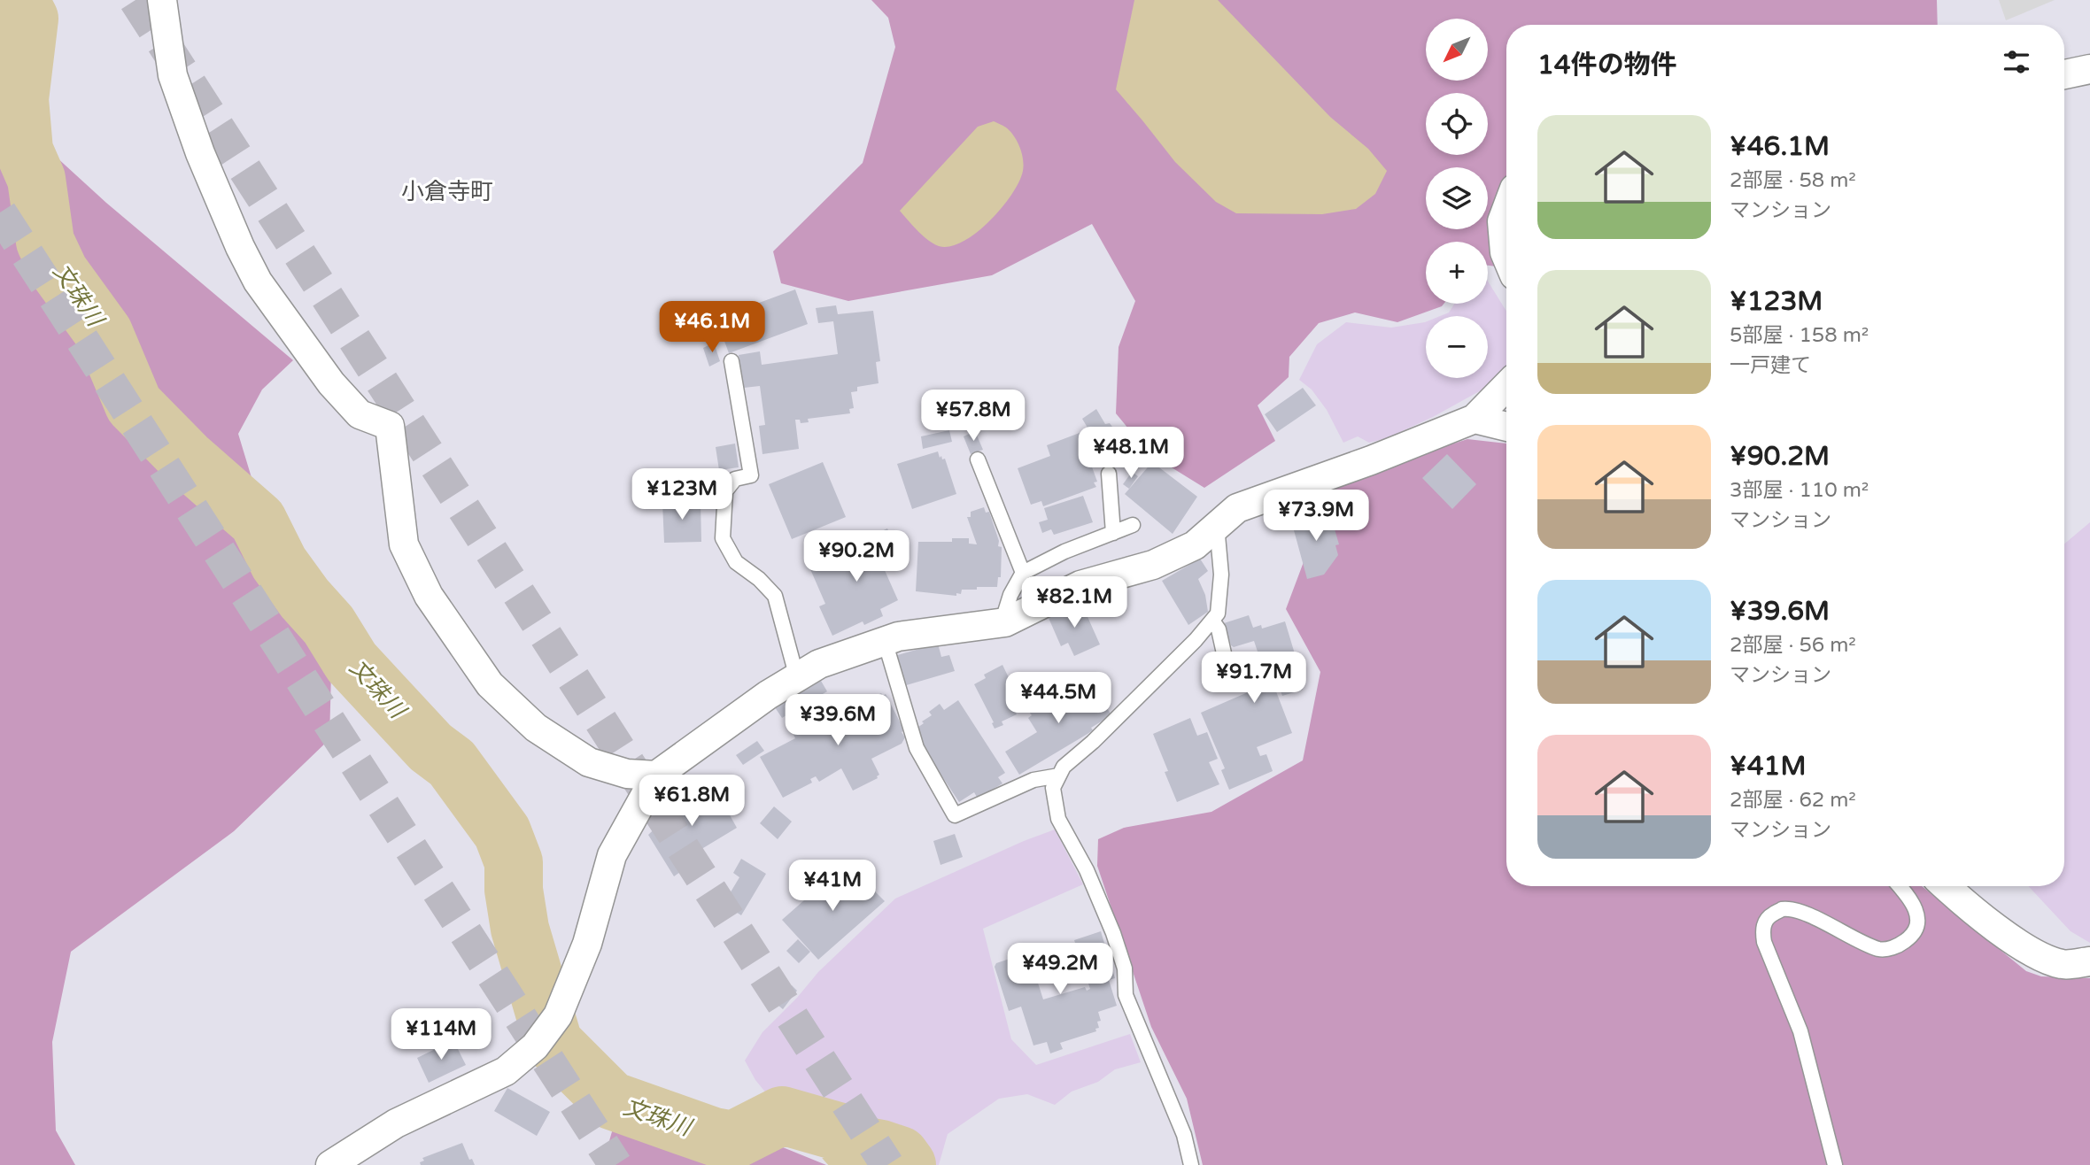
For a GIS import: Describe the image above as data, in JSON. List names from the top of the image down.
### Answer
{
  "districts": ["小倉寺町"],
  "water": ["文珠川"],
  "north": "bottom left",
  "page": {
    "map_buttons": ["+", "−"],
    "heading": "14件の物件",
    "list": [
      {
        "name": "¥46.1M",
        "note": "2部屋 · 58 m² · マンション"
      },
      {
        "name": "¥123M",
        "note": "5部屋 · 158 m² · 一戸建て"
      },
      {
        "name": "¥90.2M",
        "note": "3部屋 · 110 m² · マンション"
      },
      {
        "name": "¥39.6M",
        "note": "2部屋 · 56 m² · マンション"
      },
      {
        "name": "¥41M",
        "note": "2部屋 · 62 m² · マンション"
      }
    ],
    "price": [
      "¥46.1M",
      "¥57.8M",
      "¥48.1M",
      "¥123M",
      "¥73.9M",
      "¥90.2M",
      "¥82.1M",
      "¥91.7M",
      "¥44.5M",
      "¥39.6M",
      "¥61.8M",
      "¥41M",
      "¥49.2M",
      "¥114M"
    ]
  }
}
